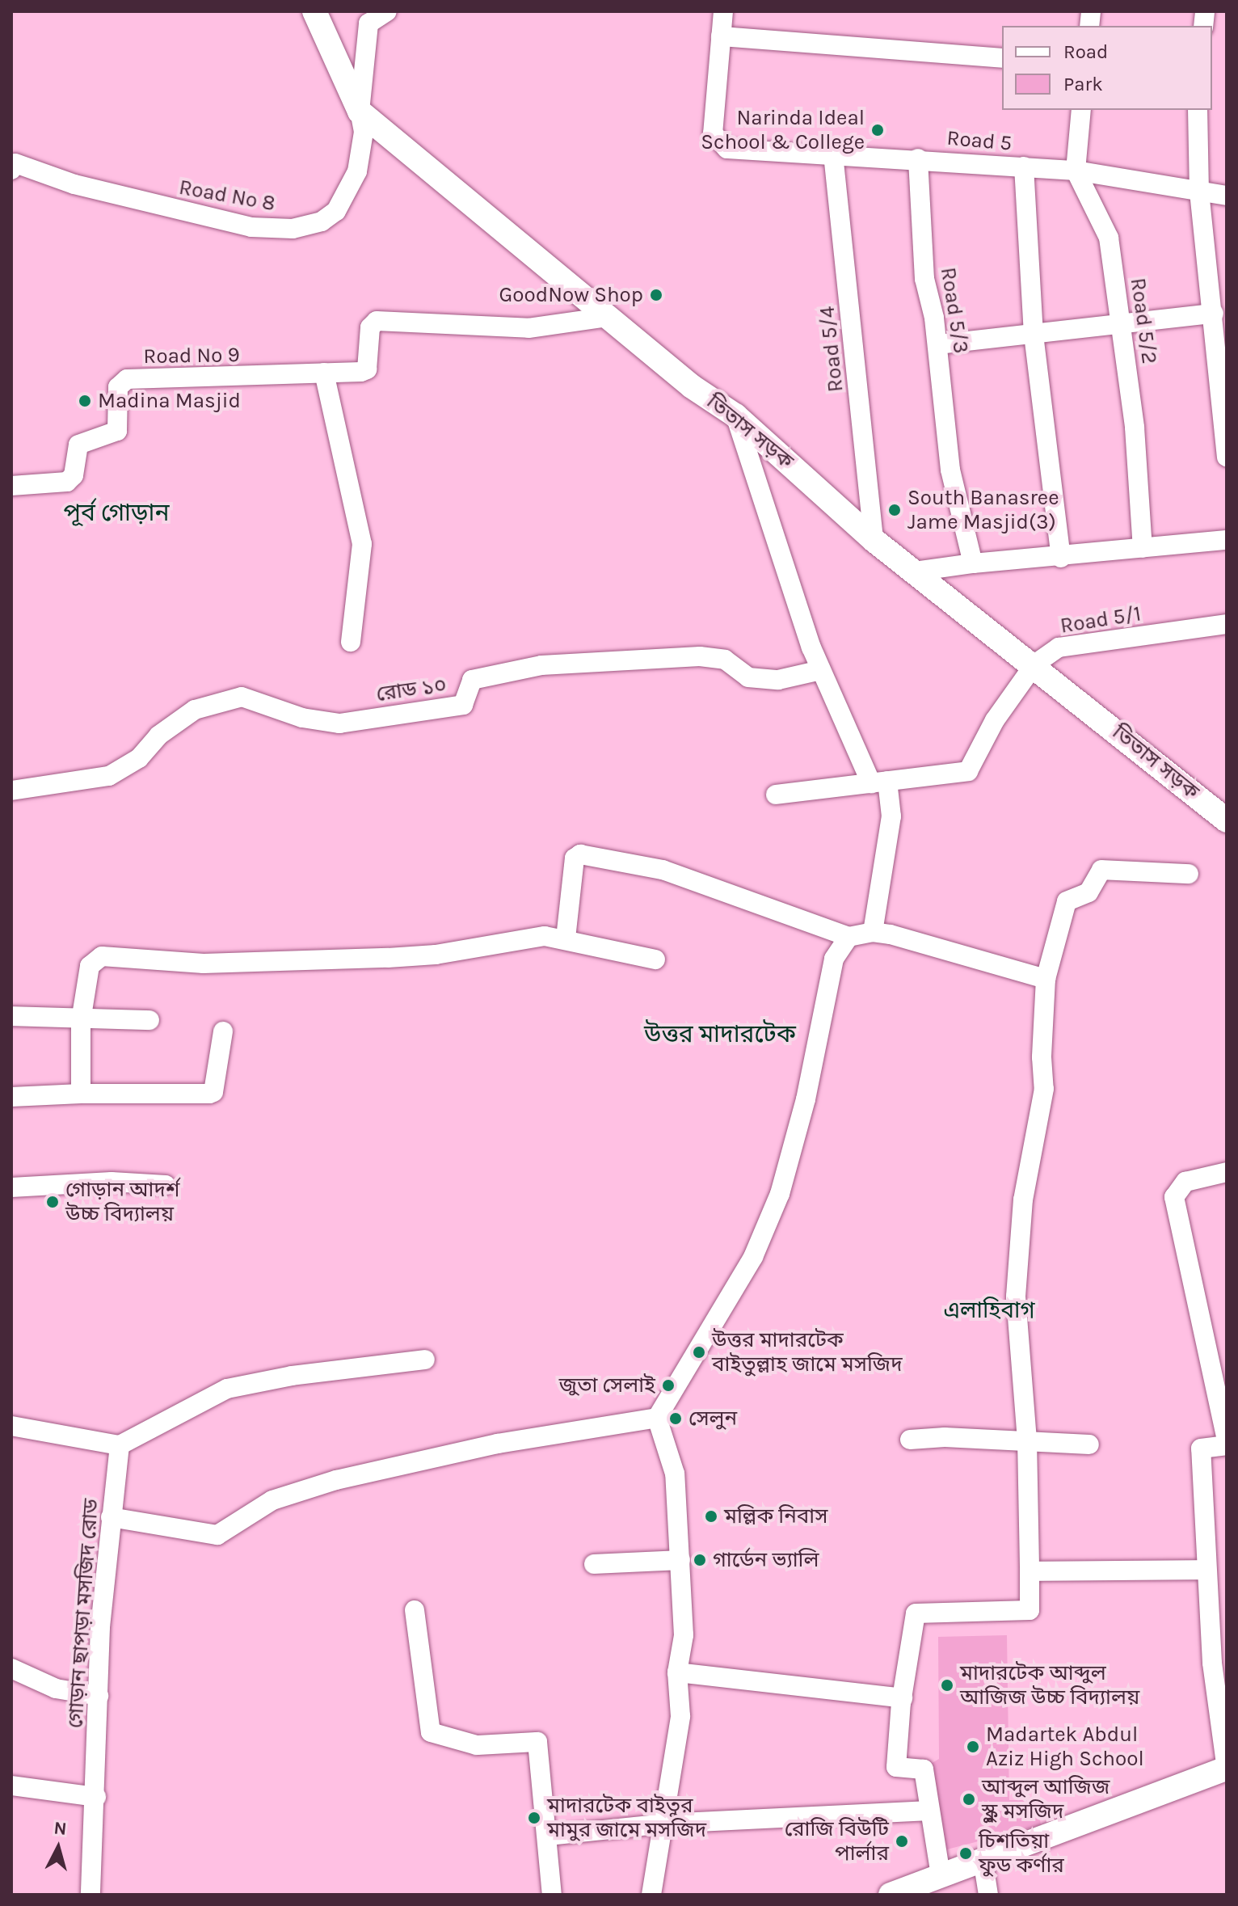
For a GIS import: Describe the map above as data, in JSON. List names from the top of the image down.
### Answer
{
  "streets": {
    "street": [
      "Road 5",
      "Road No 8",
      "Road 5/3",
      "Road 5/2",
      "Road 5/4",
      "Road No 9",
      "তিতাস সড়ক",
      "Road 5/1",
      "রোড ১০",
      "গোড়ান ছাপড়া মসজিদ রোড"
    ]
  },
  "crossings": [
    ["Road 5", "Road 5/3"],
    ["Road 5", "Road 5/2"],
    ["Road 5", "Road 5/4"],
    ["Road No 8", "তিতাস সড়ক"],
    ["Road 5/4", "তিতাস সড়ক"],
    ["Road No 9", "তিতাস সড়ক"],
    ["তিতাস সড়ক", "Road 5/1"]
  ],
  "districts": ["পূর্ব গোড়ান", "উত্তর মাদারটেক", "এলাহিবাগ"],
  "places": [
    "Narinda Ideal School & College",
    "GoodNow Shop",
    "Madina Masjid",
    "South Banasree Jame Masjid(3)",
    "গোড়ান আদর্শ উচ্চ বিদ্যালয়",
    "উত্তর মাদারটেক বাইতুল্লাহ জামে মসজিদ",
    "জুতা সেলাই",
    "সেলুন",
    "মল্লিক নিবাস",
    "গার্ডেন ভ্যালি",
    "মাদারটেক আব্দুল আজিজ উচ্চ বিদ্যালয়",
    "Madartek Abdul Aziz High School",
    "আব্দুল আজিজ স্কুল মসজিদ",
    "মাদারটেক বাইতুর মামুর জামে মসজিদ",
    "রোজি বিউটি পার্লার",
    "চিশতিয়া ফুড কর্ণার"
  ],
  "legend": ["Road", "Park"],
  "north": "top"
}
